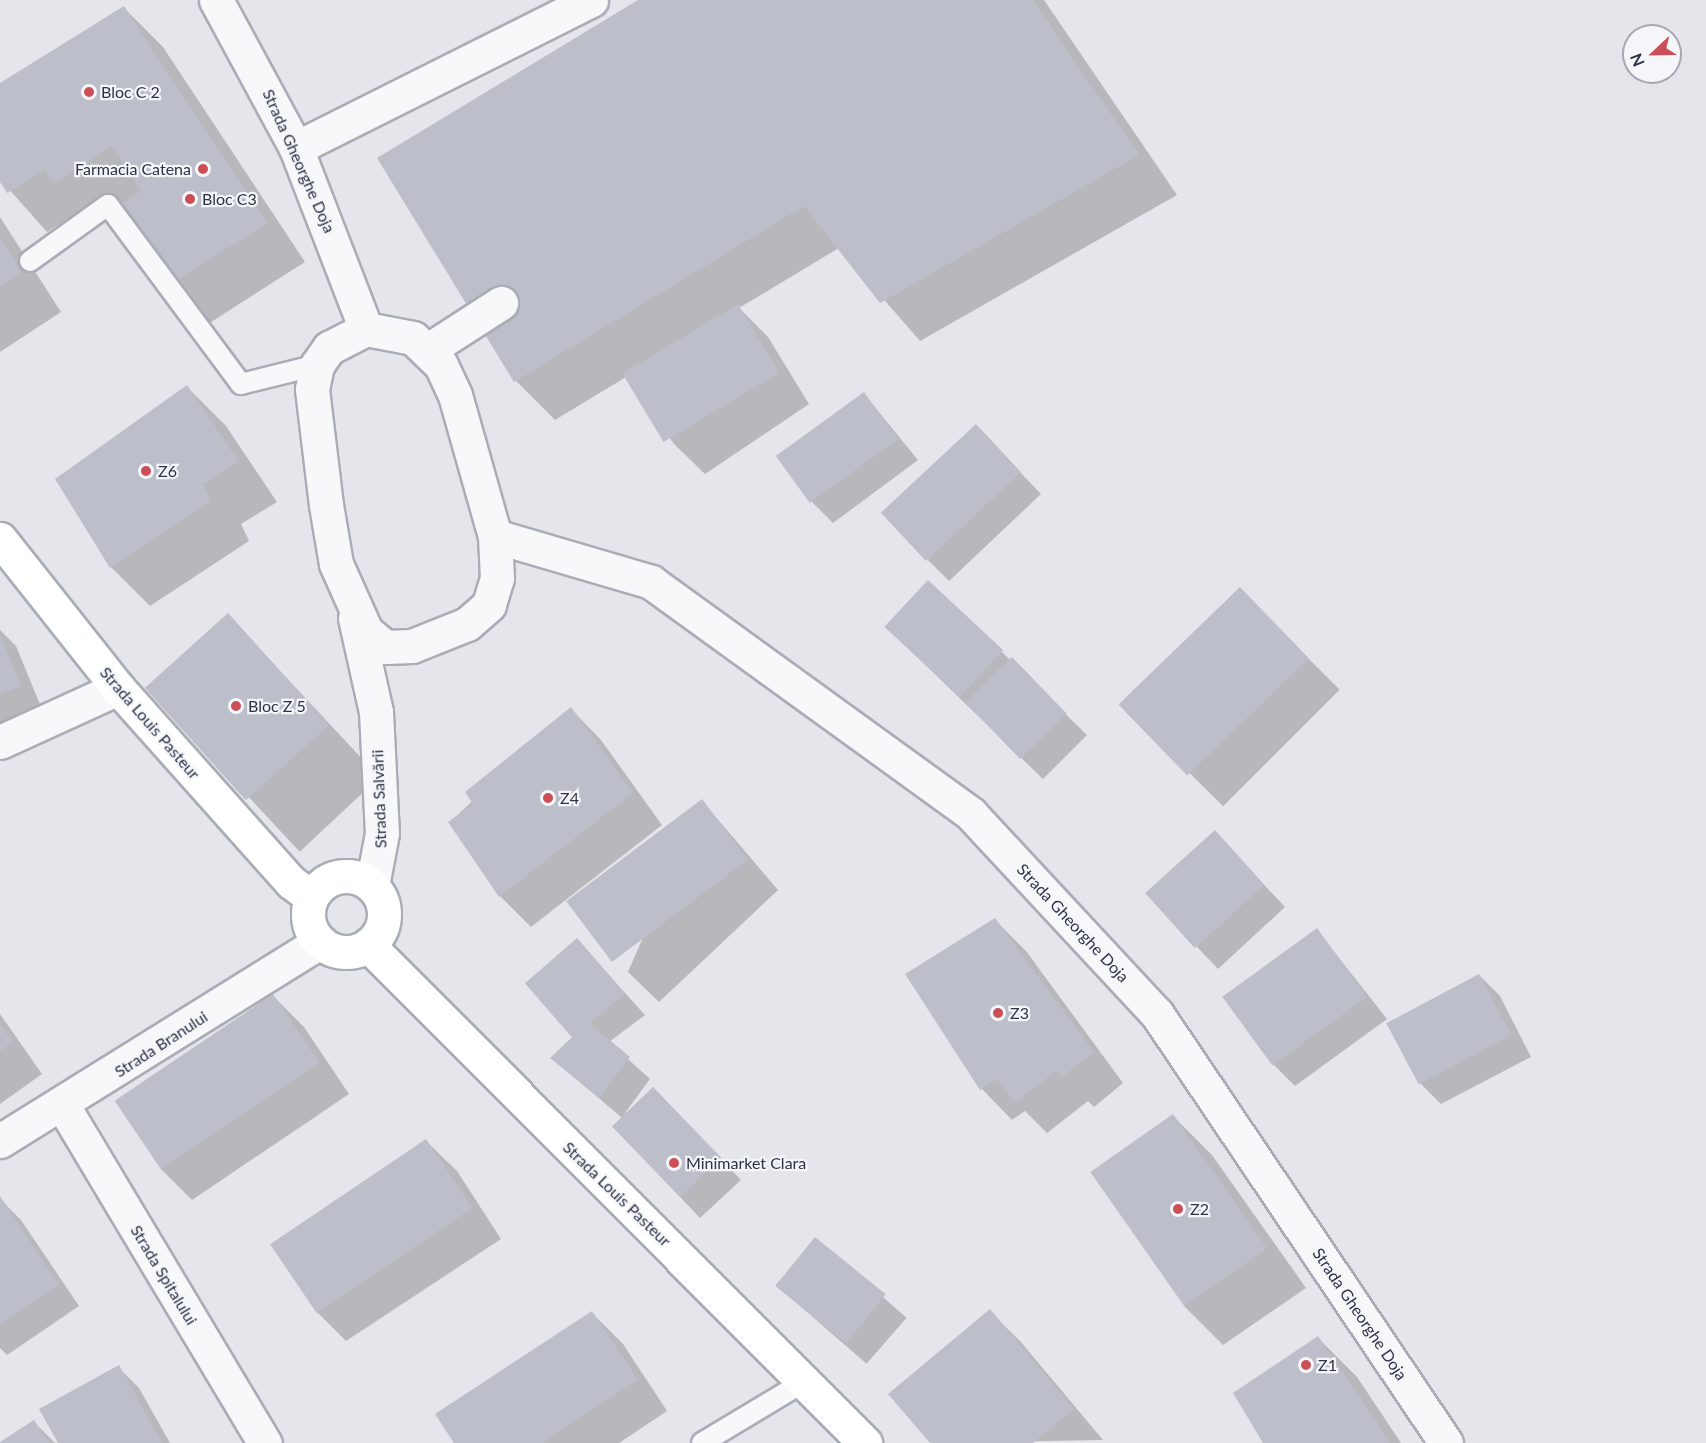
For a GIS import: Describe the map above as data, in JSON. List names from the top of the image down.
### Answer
{
  "streets": {
    "main road": ["Strada Louis Pasteur"],
    "street": [
      "Strada Gheorghe Doja",
      "Strada Salvării",
      "Strada Branului",
      "Strada Spitalului"
    ]
  },
  "crossings": [
    ["Strada Louis Pasteur", "Strada Salvării"],
    ["Strada Louis Pasteur", "Strada Branului"],
    ["Strada Salvării", "Strada Branului"],
    ["Strada Branului", "Strada Spitalului"]
  ],
  "places": [
    "Bloc C 2",
    "Farmacia Catena",
    "Bloc C3",
    "Z6",
    "Bloc Z 5",
    "Z4",
    "Z3",
    "Minimarket Clara",
    "Z2",
    "Z1"
  ],
  "north": "left"
}
